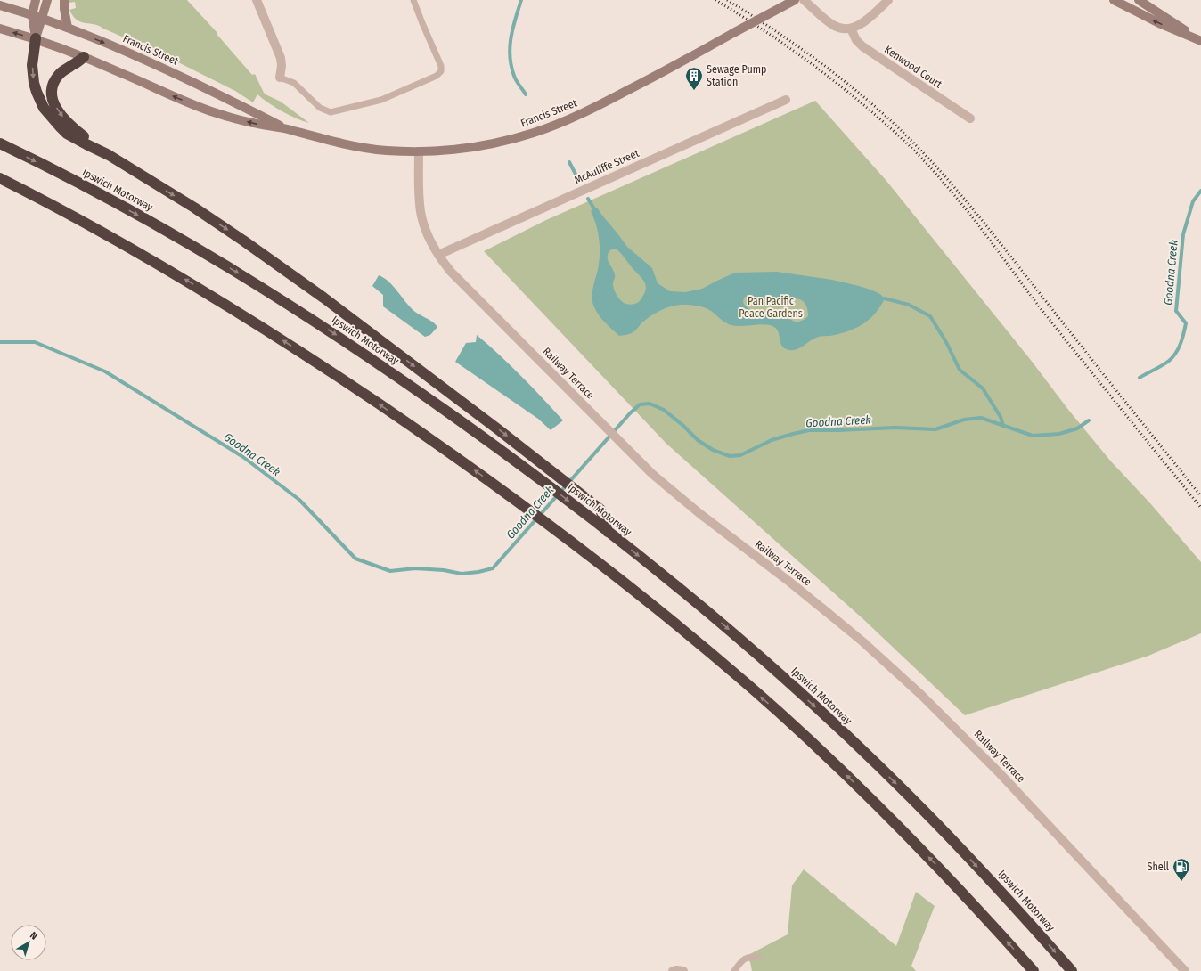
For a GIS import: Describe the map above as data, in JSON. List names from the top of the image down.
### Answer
{
  "streets": {
    "highway": ["Ipswich Motorway"],
    "main road": ["Francis Street"],
    "street": ["Kenwood Court", "McAuliffe Street", "Railway Terrace"]
  },
  "crossings": [
    ["Francis Street", "Railway Terrace"],
    ["McAuliffe Street", "Railway Terrace"]
  ],
  "water": ["Goodna Creek"],
  "parks": ["Pan Pacific Peace Gardens"],
  "places": {
    "building": ["Sewage Pump Station"],
    "fuel station": ["Shell"]
  },
  "north": "top right"
}
